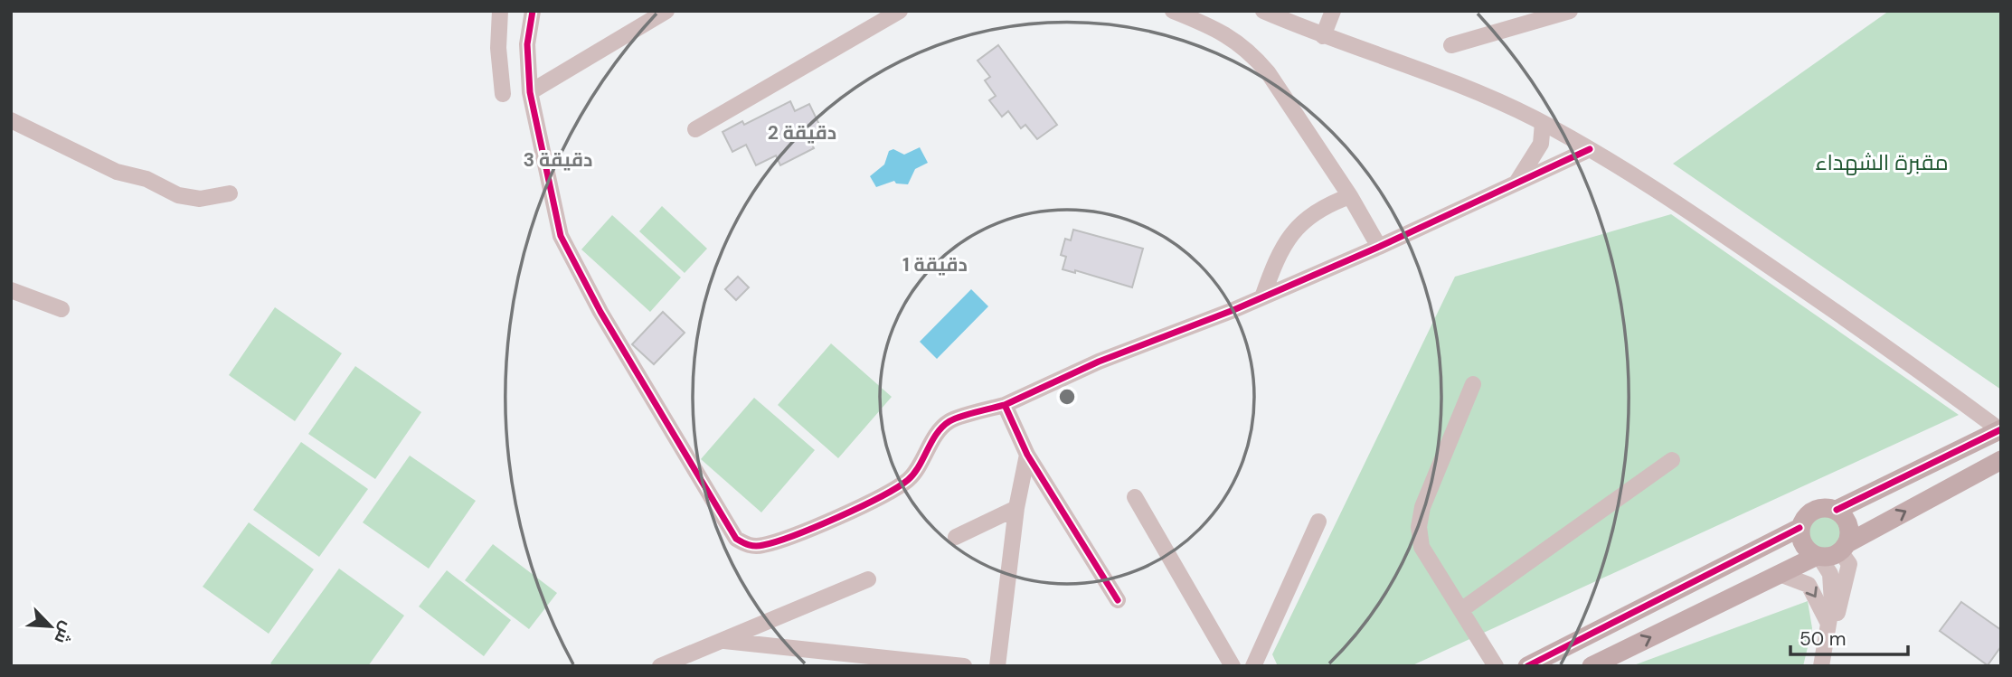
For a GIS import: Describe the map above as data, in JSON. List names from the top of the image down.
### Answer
{
  "parks": ["مقبرة الشهداء"],
  "scale_bar": "50 m",
  "north": "bottom right",
  "rings": ["2 دقيقة", "3 دقيقة", "1 دقيقة"]
}
